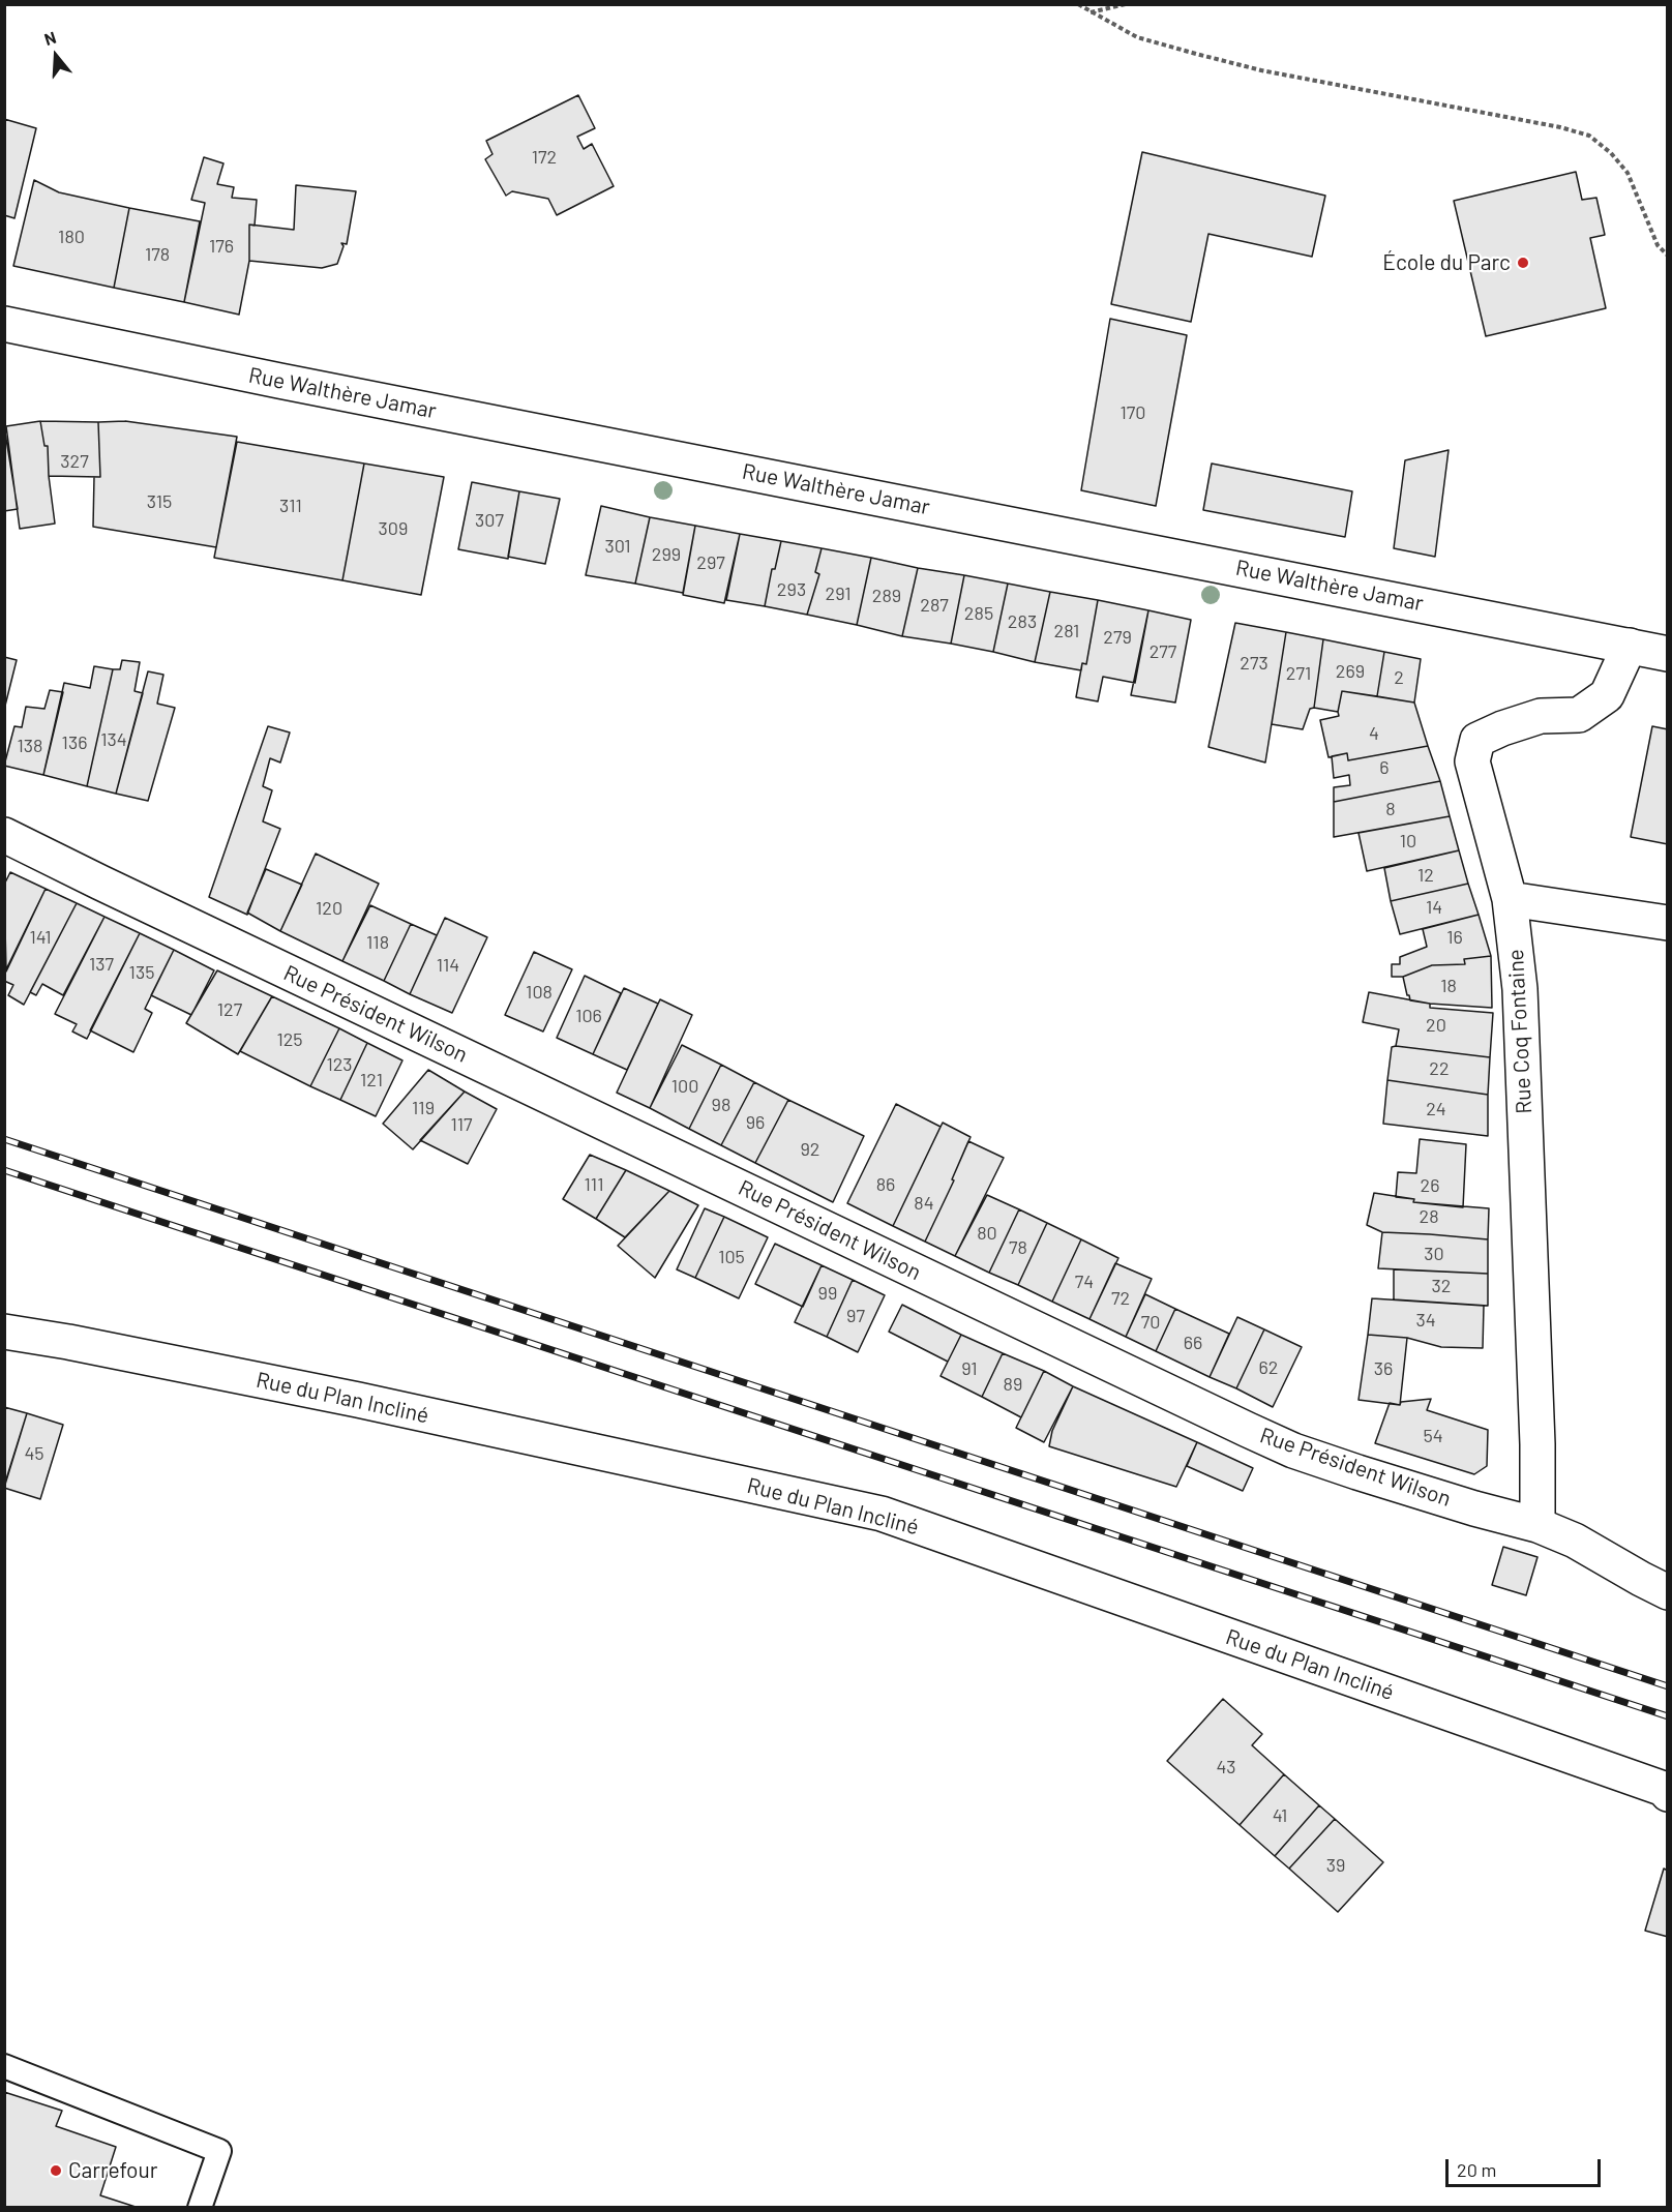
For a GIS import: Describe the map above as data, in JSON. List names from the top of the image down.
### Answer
{
  "streets": {
    "street": [
      "Rue Walthère Jamar",
      "Rue Président Wilson",
      "Rue Coq Fontaine",
      "Rue du Plan Incliné"
    ]
  },
  "crossings": [
    ["Rue Walthère Jamar", "Rue Coq Fontaine"],
    ["Rue Président Wilson", "Rue Coq Fontaine"]
  ],
  "places": ["École du Parc", "Carrefour"],
  "house_numbers": [
    "172",
    "180",
    "176",
    "178",
    "170",
    "327",
    "315",
    "311",
    "307",
    "309",
    "301",
    "299",
    "297",
    "293",
    "291",
    "289",
    "287",
    "285",
    "283",
    "281",
    "279",
    "277",
    "273",
    "269",
    "271",
    "2",
    "4",
    "134",
    "136",
    "138",
    "6",
    "8",
    "10",
    "12",
    "14",
    "120",
    "141",
    "16",
    "118",
    "137",
    "114",
    "135",
    "18",
    "108",
    "127",
    "106",
    "20",
    "125",
    "123",
    "22",
    "121",
    "100",
    "98",
    "119",
    "24",
    "96",
    "117",
    "92",
    "111",
    "86",
    "26",
    "84",
    "28",
    "80",
    "78",
    "30",
    "105",
    "74",
    "32",
    "99",
    "72",
    "97",
    "34",
    "70",
    "66",
    "62",
    "91",
    "36",
    "89",
    "54",
    "45",
    "43",
    "41",
    "39"
  ],
  "scale_bar": "20 m",
  "north": "top"
}
